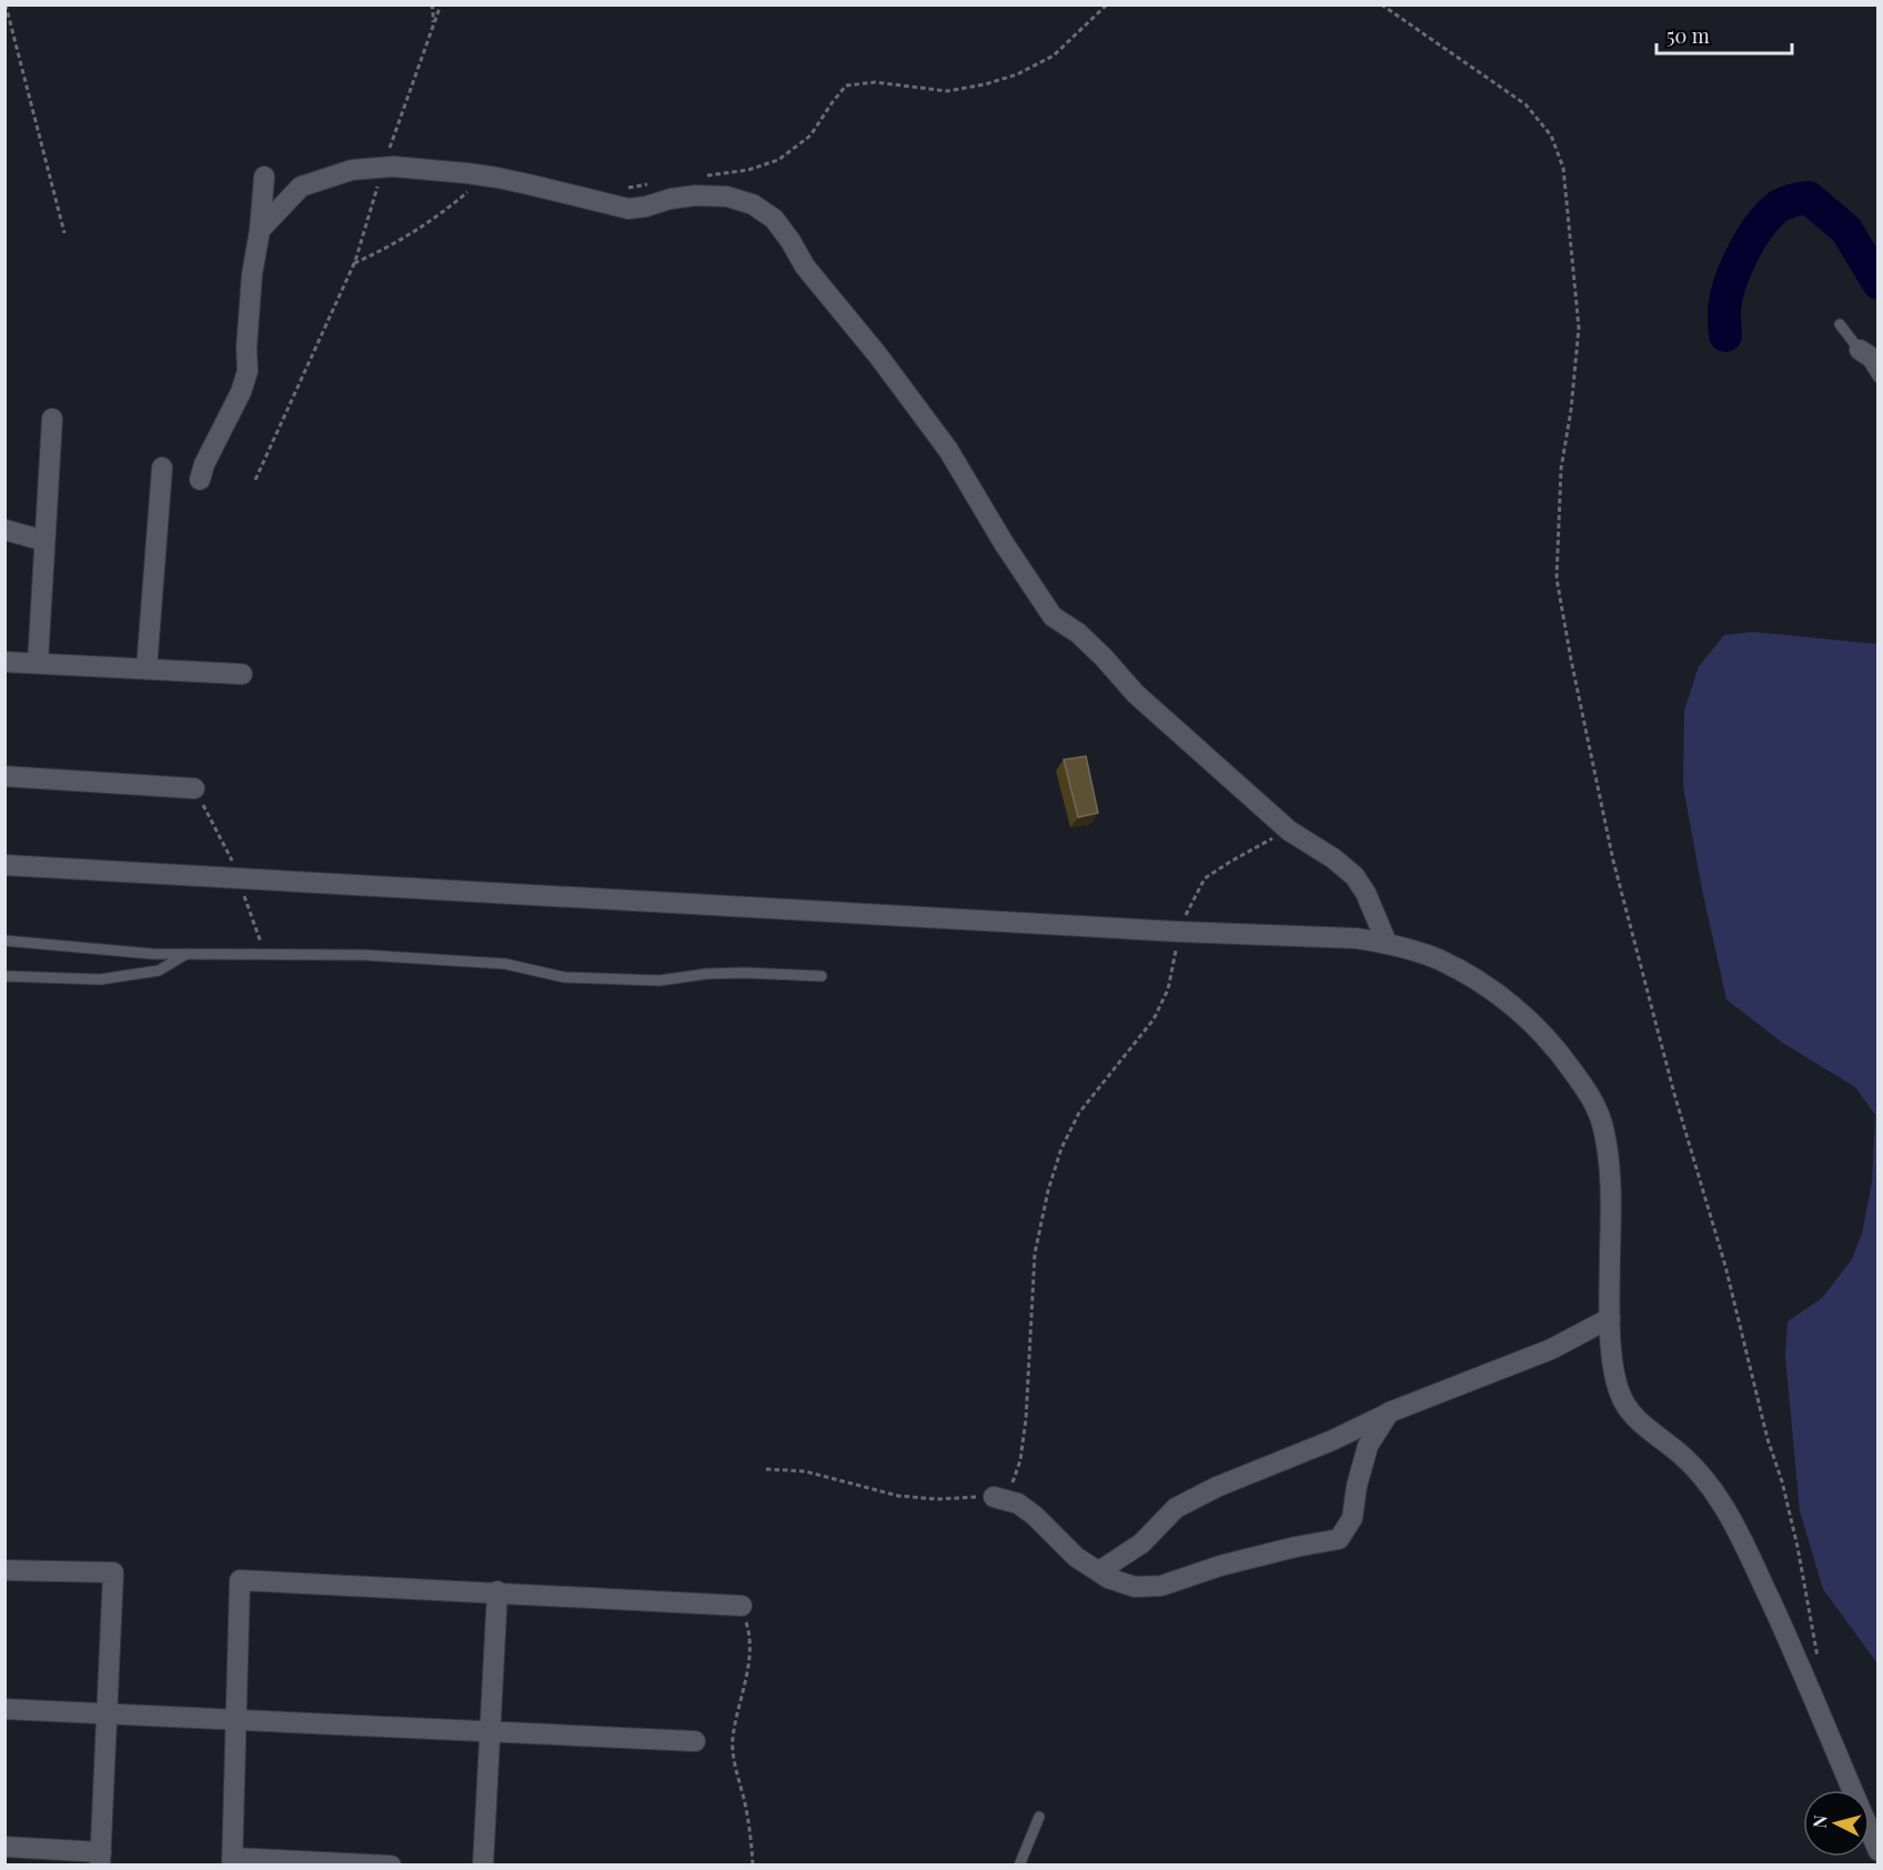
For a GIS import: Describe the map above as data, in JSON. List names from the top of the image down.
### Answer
{
  "scale_bar": "50 m",
  "north": "left"
}
